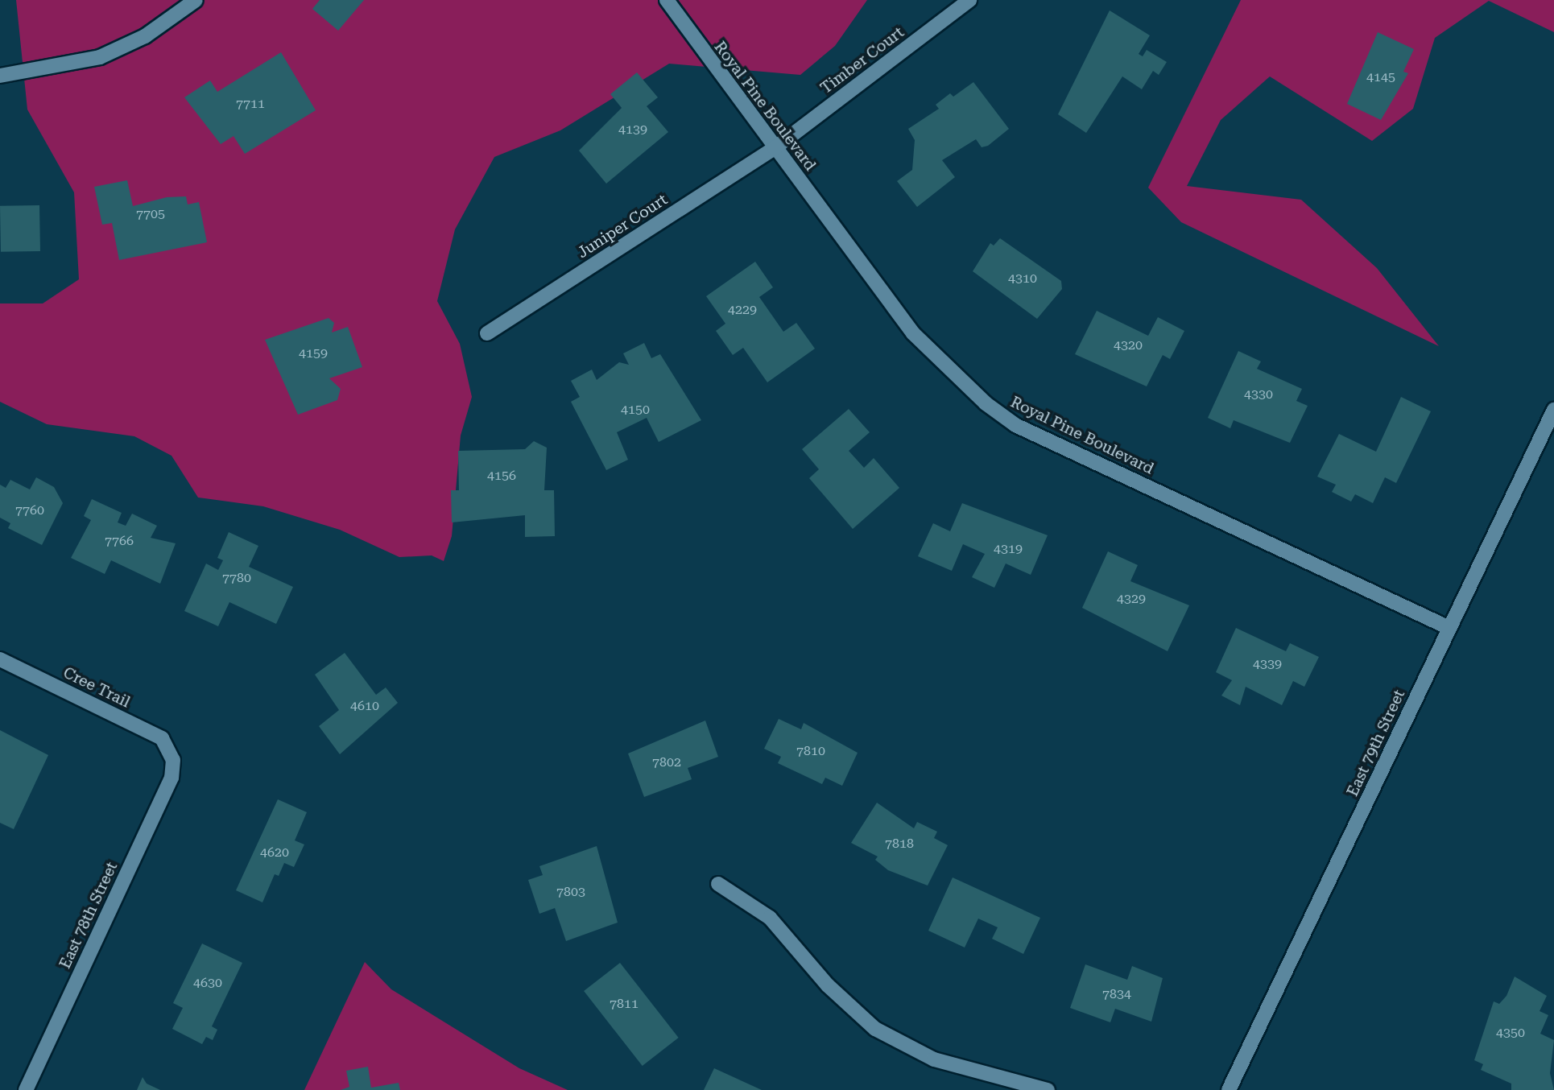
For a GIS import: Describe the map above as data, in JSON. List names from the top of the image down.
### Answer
{
  "streets": {
    "street": [
      "Timber Court",
      "Royal Pine Boulevard",
      "Juniper Court",
      "Cree Trail",
      "East 79th Street",
      "East 78th Street"
    ]
  },
  "crossings": [
    ["Timber Court", "Royal Pine Boulevard"],
    ["Timber Court", "Juniper Court"],
    ["Royal Pine Boulevard", "Juniper Court"],
    ["Royal Pine Boulevard", "East 79th Street"],
    ["Cree Trail", "East 78th Street"]
  ],
  "house_numbers": [
    "4145",
    "7711",
    "4139",
    "7705",
    "4310",
    "4229",
    "4320",
    "4159",
    "4330",
    "4150",
    "4156",
    "7760",
    "7766",
    "4319",
    "7780",
    "4329",
    "4339",
    "4610",
    "7810",
    "7802",
    "7818",
    "4620",
    "7803",
    "4630",
    "7834",
    "7811",
    "4350"
  ]
}
